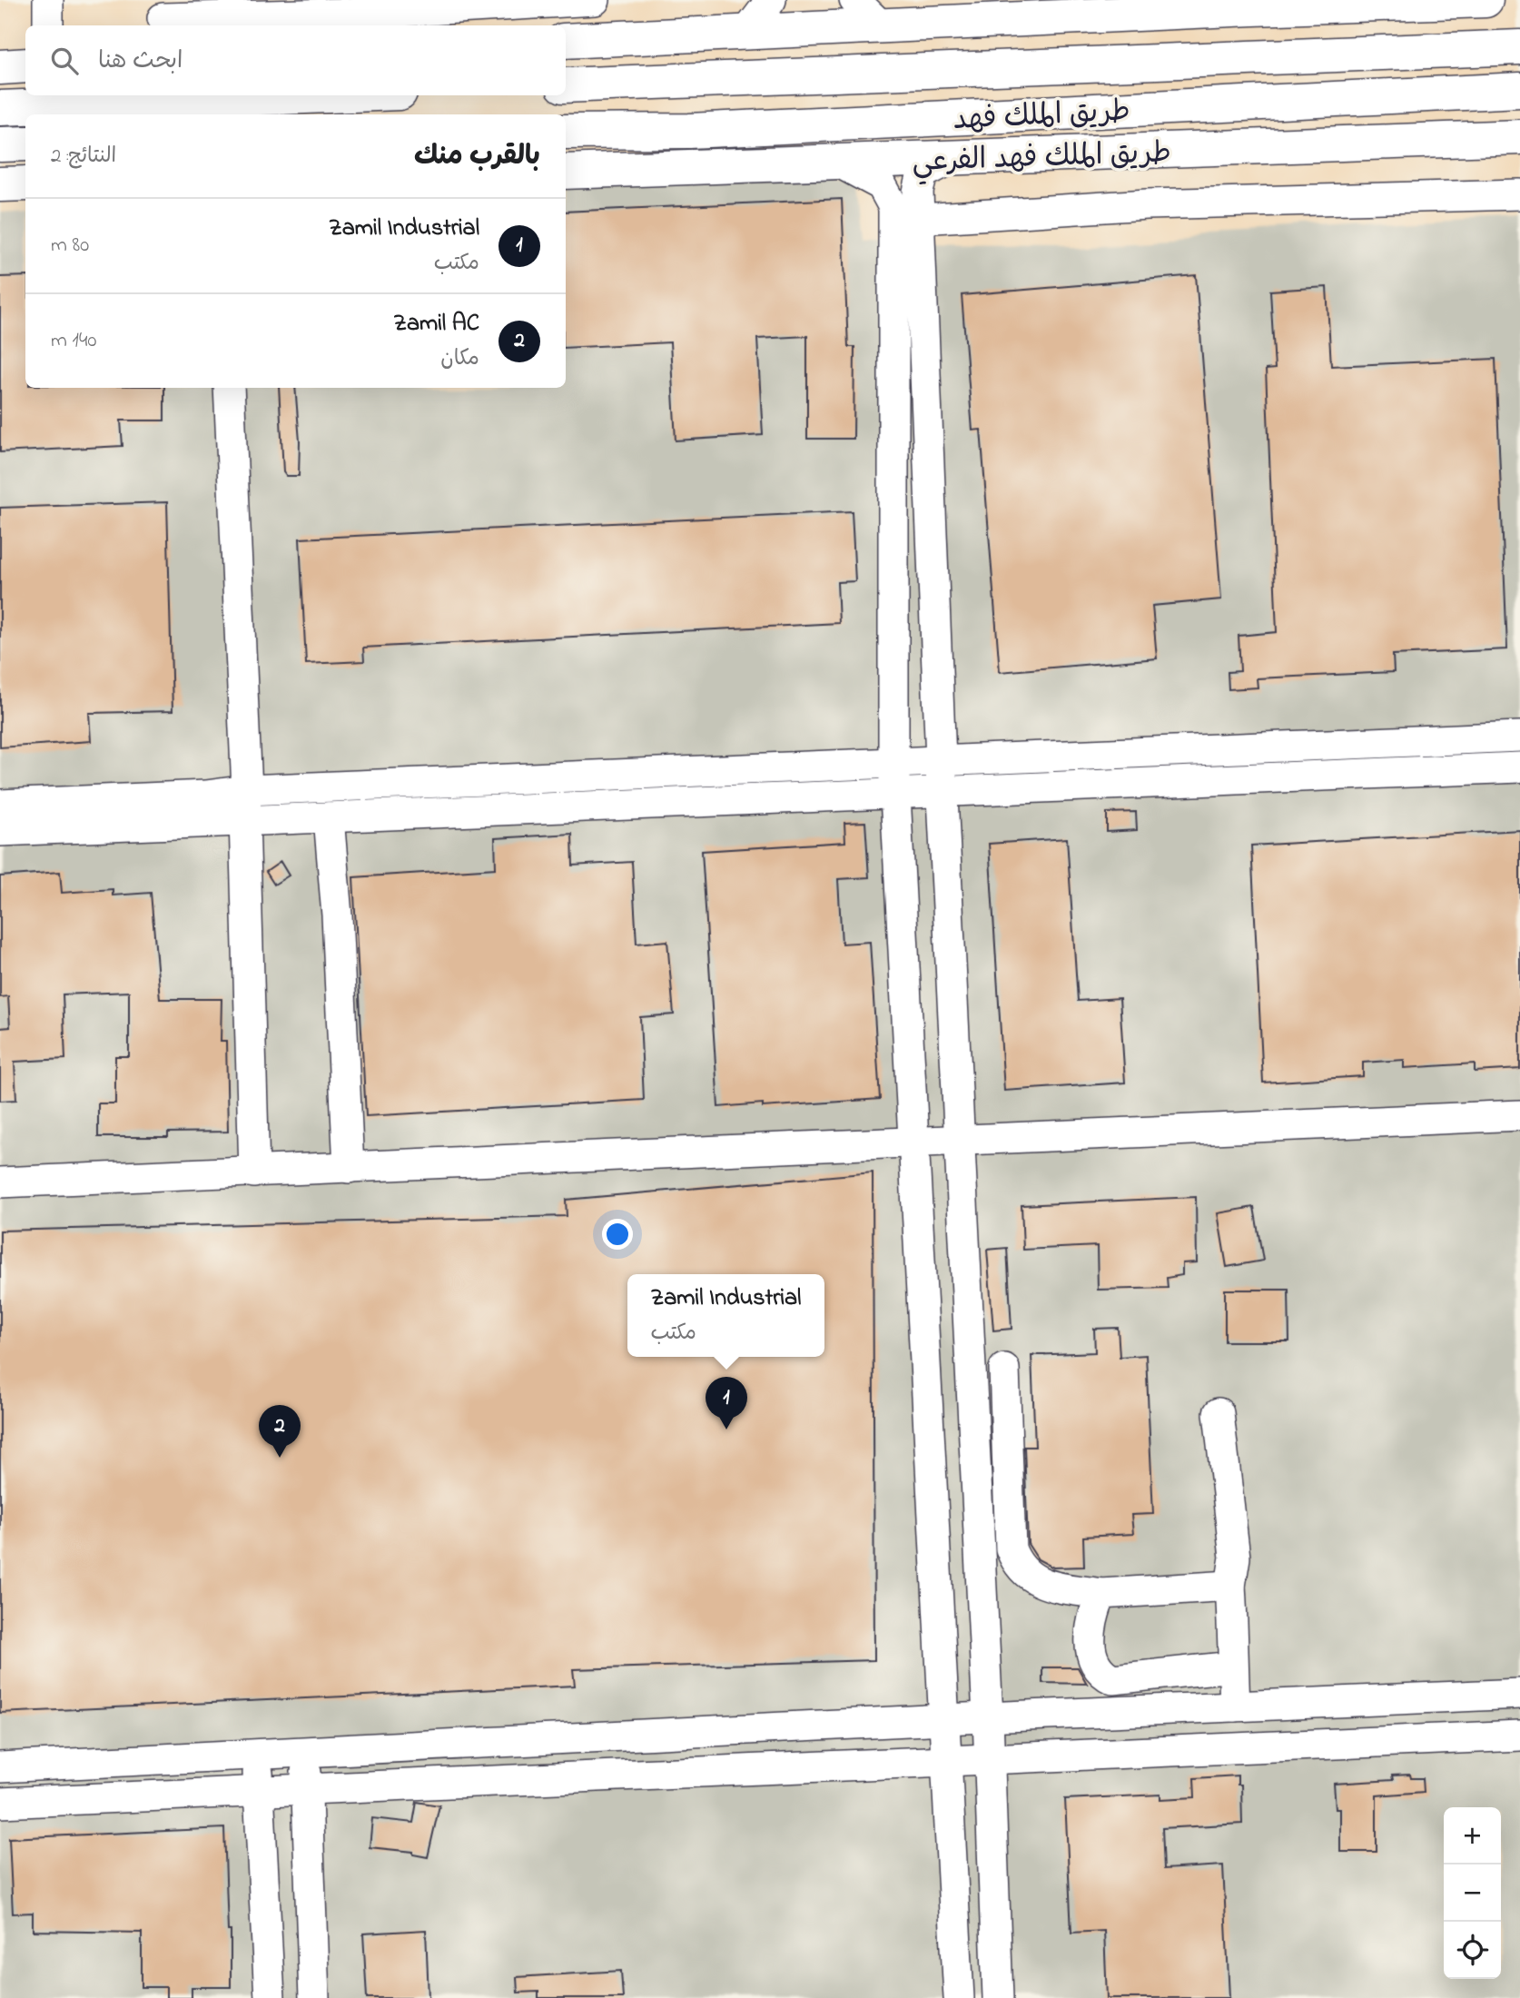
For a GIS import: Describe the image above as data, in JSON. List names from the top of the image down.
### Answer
{
  "streets": {
    "main road": ["طريق الملك فهد", "طريق الملك فهد الفرعي"]
  },
  "page": {
    "search": "ابحث هنا",
    "heading": ["بالقرب منك", "النتائج: 2"],
    "list": [
      {
        "mark": "1",
        "name": "Zamil Industrial",
        "note": "مكتب",
        "value": "80 m"
      },
      {
        "mark": "2",
        "name": "Zamil AC",
        "note": "مكان",
        "value": "140 m"
      }
    ],
    "popup": ["Zamil Industrial", "مكتب"],
    "pins": ["1", "2"],
    "map_buttons": ["+", "−"]
  }
}
